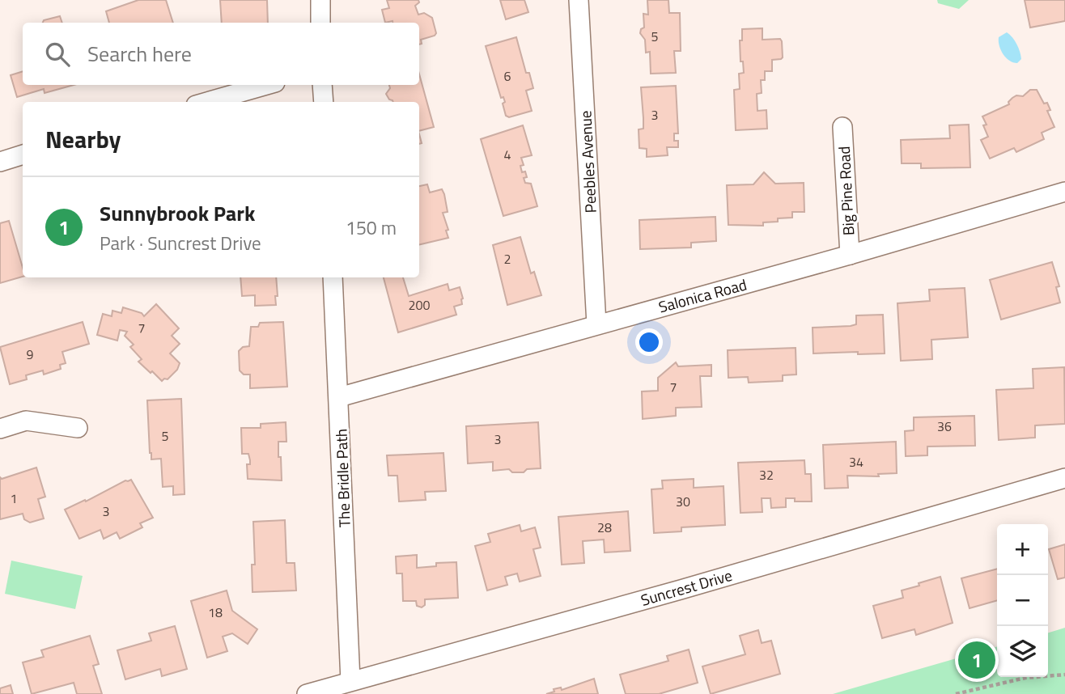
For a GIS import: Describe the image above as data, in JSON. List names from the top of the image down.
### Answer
{
  "streets": {
    "street": [
      "Peebles Avenue",
      "Big Pine Road",
      "Salonica Road",
      "The Bridle Path",
      "Suncrest Drive"
    ]
  },
  "crossings": [
    ["Peebles Avenue", "Salonica Road"],
    ["Big Pine Road", "Salonica Road"],
    ["Salonica Road", "The Bridle Path"],
    ["The Bridle Path", "Suncrest Drive"]
  ],
  "house_numbers": [
    "5",
    "6",
    "3",
    "4",
    "2",
    "200",
    "7",
    "9",
    "7",
    "36",
    "5",
    "3",
    "34",
    "32",
    "1",
    "30",
    "3",
    "28",
    "18"
  ],
  "page": {
    "search": "Search here",
    "heading": "Nearby",
    "list": [
      {
        "mark": "1",
        "name": "Sunnybrook Park",
        "note": "Park · Suncrest Drive",
        "value": "150 m"
      }
    ],
    "map_buttons": ["+", "−"],
    "pins": "1"
  }
}
